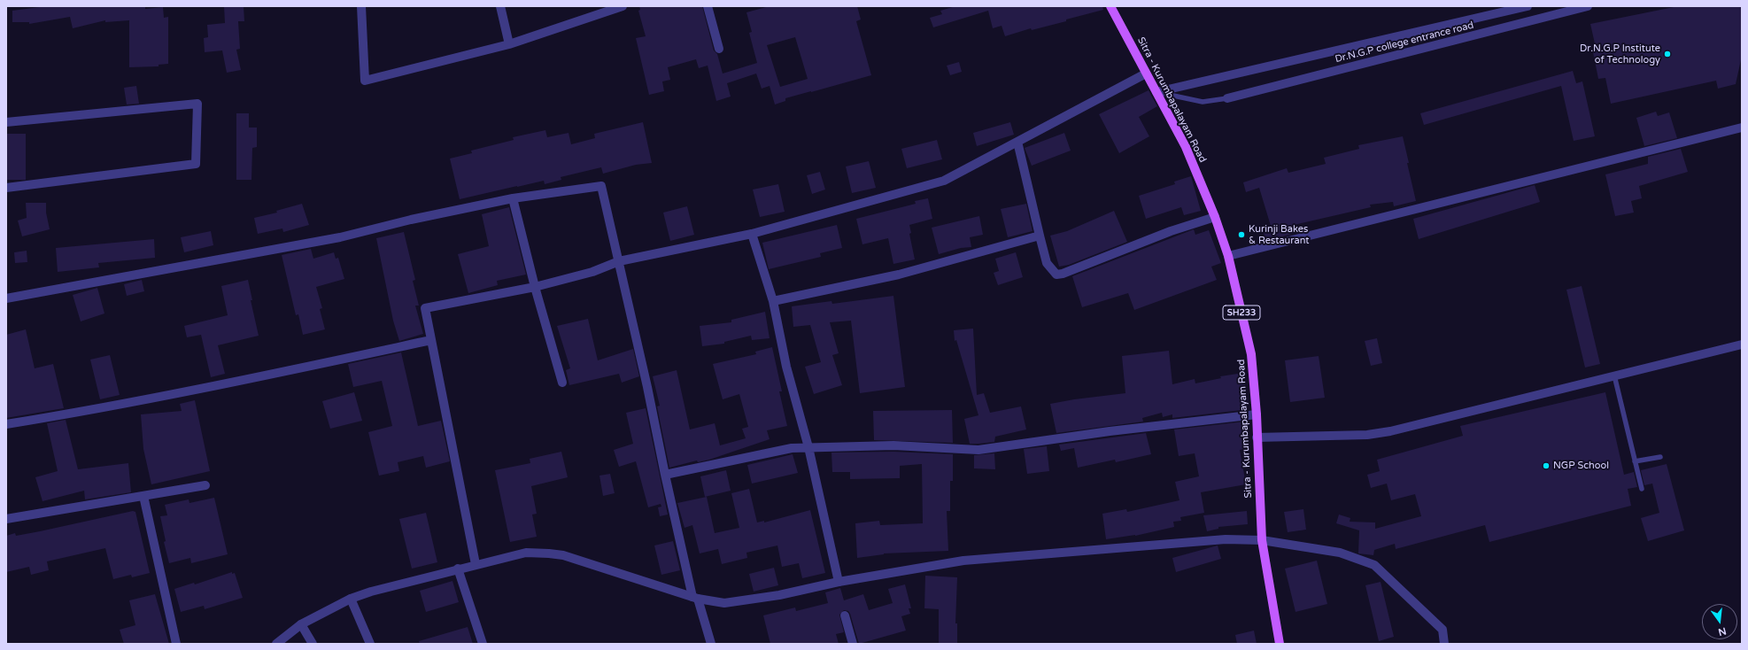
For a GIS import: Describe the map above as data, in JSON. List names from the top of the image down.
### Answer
{
  "streets": {
    "main road": ["Sitra - Kurumbapalayam Road", "SH233"],
    "street": ["Dr.N.G.P college entrance road"]
  },
  "places": ["Dr.N.G.P Institute of Technology", "Kurinji Bakes & Restaurant", "NGP School"],
  "north": "bottom"
}
